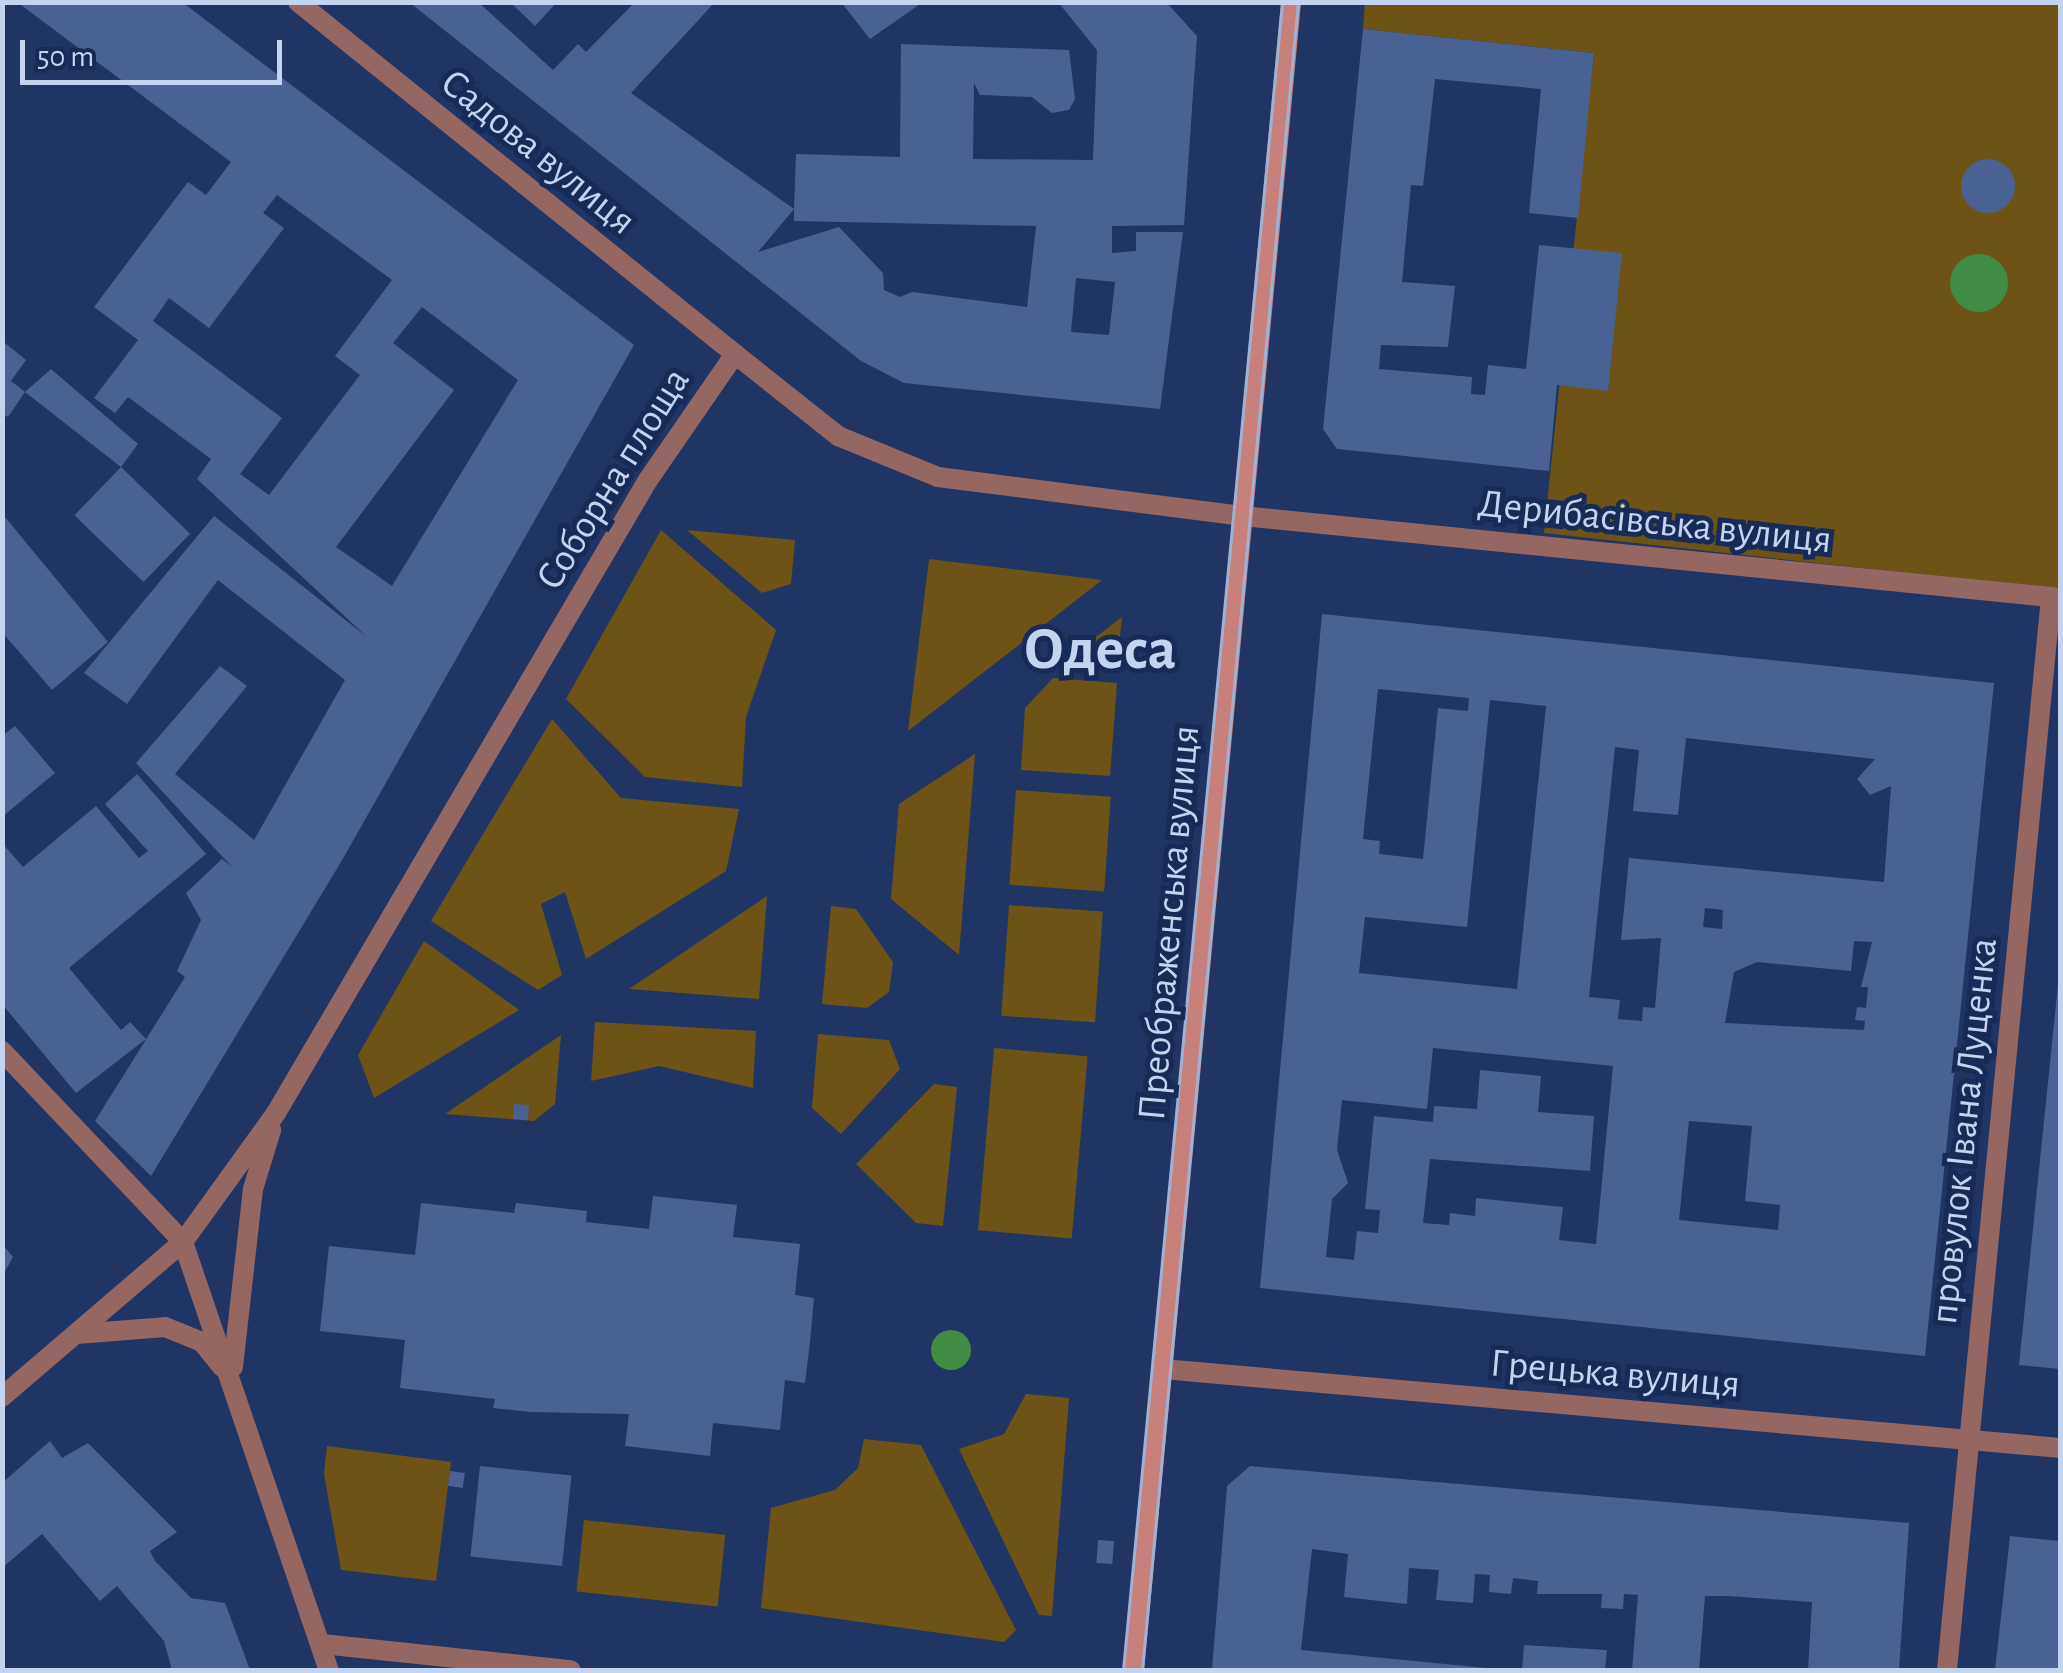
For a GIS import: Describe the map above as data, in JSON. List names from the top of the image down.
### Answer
{
  "streets": {
    "main road": ["Преображенська вулиця"],
    "street": [
      "Садова вулиця",
      "Соборна площа",
      "Дерибасівська вулиця",
      "провулок Івана Луценка",
      "Грецька вулиця"
    ]
  },
  "crossings": [
    ["Садова вулиця", "Соборна площа"],
    ["Соборна площа", "Дерибасівська вулиця"],
    ["Соборна площа", "Преображенська вулиця"],
    ["Дерибасівська вулиця", "Преображенська вулиця"],
    ["Дерибасівська вулиця", "провулок Івана Луценка"],
    ["Преображенська вулиця", "Грецька вулиця"],
    ["провулок Івана Луценка", "Грецька вулиця"]
  ],
  "districts": ["Одеса"],
  "scale_bar": "50 m"
}
